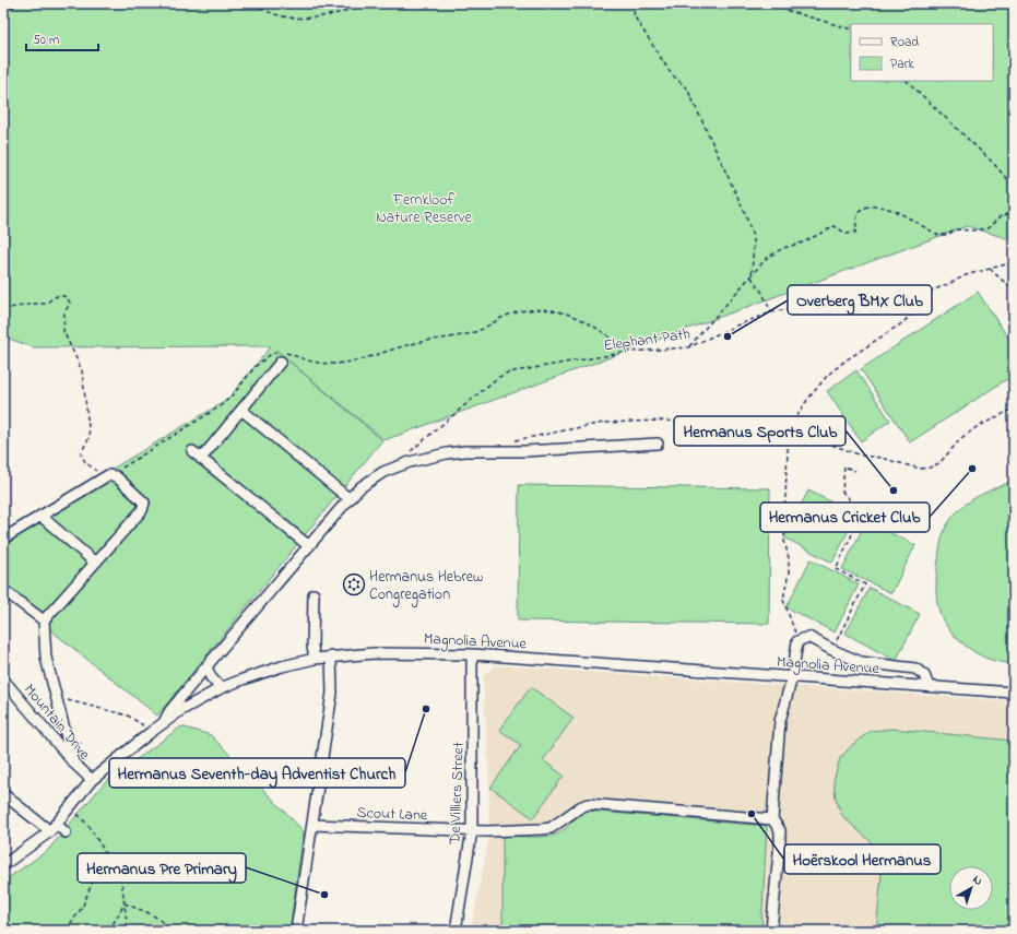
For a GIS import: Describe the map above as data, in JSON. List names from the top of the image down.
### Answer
{
  "streets": {
    "street": [
      "Magnolia Avenue",
      "Mountain Drive",
      "De Villiers Street",
      "Scout Lane"
    ],
    "path": ["Elephant Path"]
  },
  "crossings": [
    ["Magnolia Avenue", "Mountain Drive"],
    ["Magnolia Avenue", "De Villiers Street"],
    ["De Villiers Street", "Scout Lane"]
  ],
  "parks": ["Fernkloof Nature Reserve"],
  "places": {
    "other": [
      "Overberg BMX Club",
      "Hermanus Cricket Club",
      "Hermanus Sports Club",
      "Hermanus Seventh-day Adventist Church",
      "Hoërskool Hermanus",
      "Hermanus Pre Primary"
    ],
    "synagogue": ["Hermanus Hebrew Congregation"]
  },
  "legend": ["Road", "Park"],
  "scale_bar": "50 m",
  "north": "top right"
}
